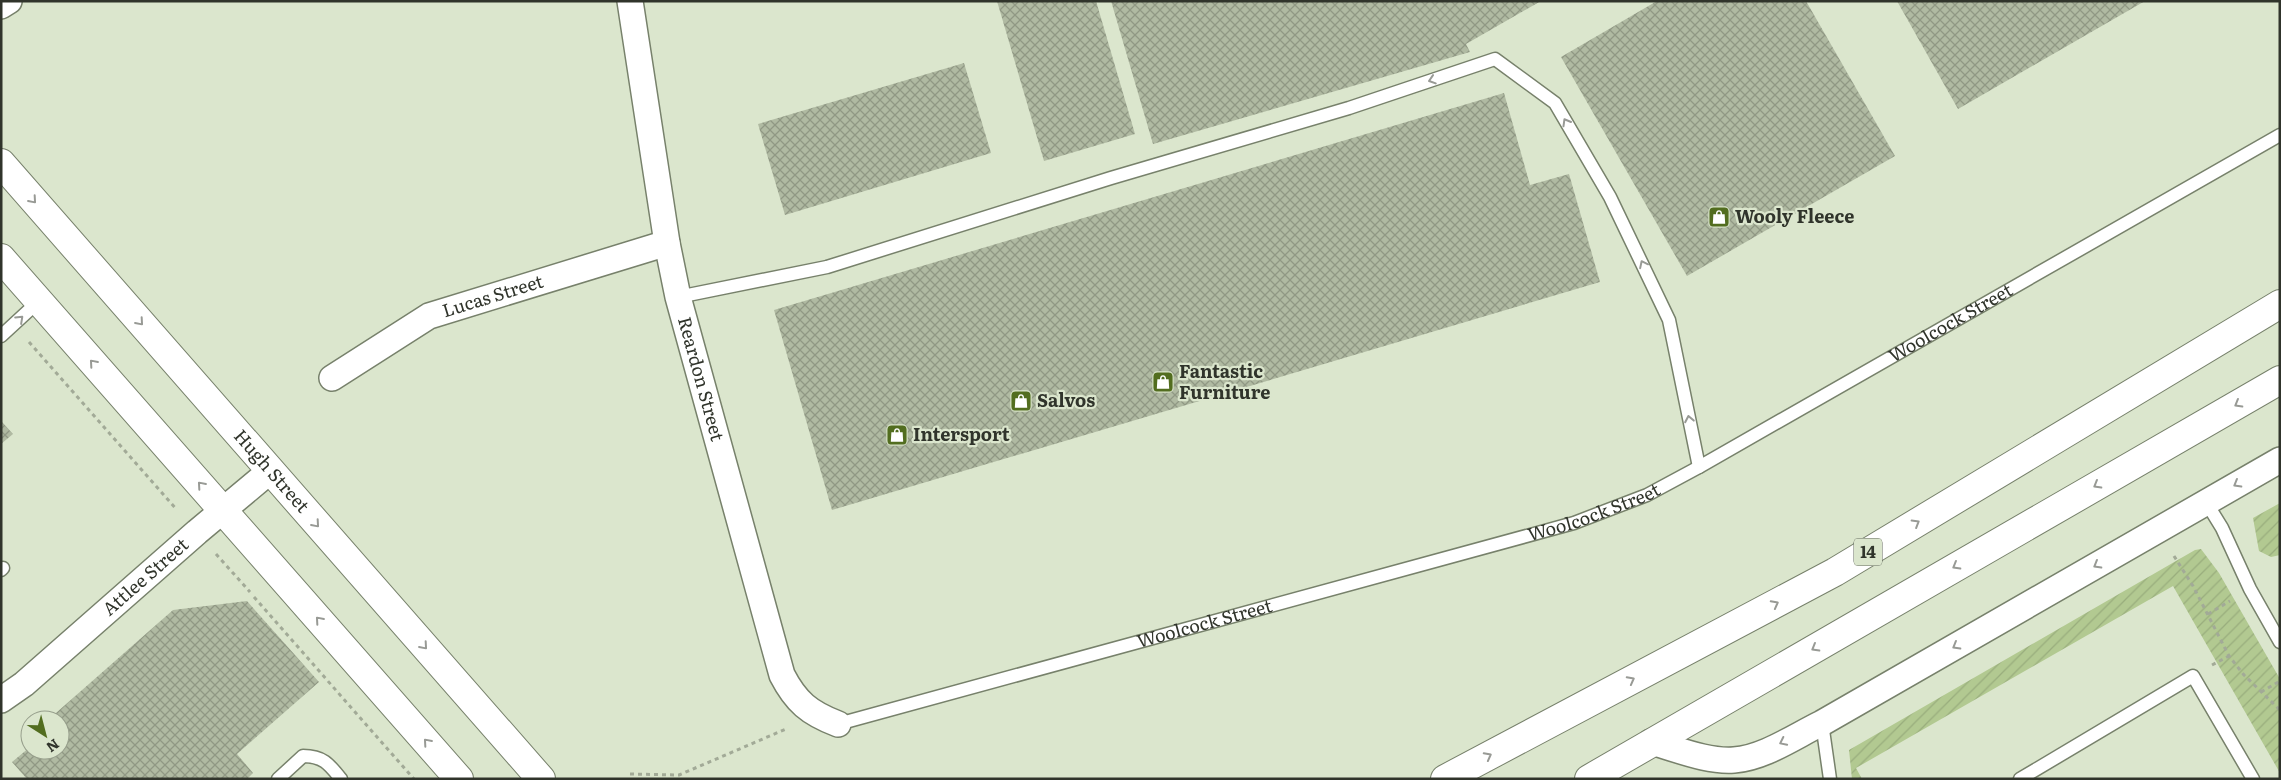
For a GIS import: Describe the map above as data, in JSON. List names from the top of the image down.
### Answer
{
  "streets": {
    "main road": ["Hugh Street", "14"],
    "street": ["Lucas Street", "Reardon Street", "Attlee Street"],
    "lane": ["Woolcock Street"]
  },
  "crossings": [
    ["Lucas Street", "Reardon Street"],
    ["Woolcock Street", "Reardon Street"],
    ["Hugh Street", "Attlee Street"]
  ],
  "places": {
    "shop": [
      "Wooly Fleece",
      "Fantastic Furniture",
      "Salvos",
      "Intersport"
    ]
  },
  "north": "bottom right"
}
